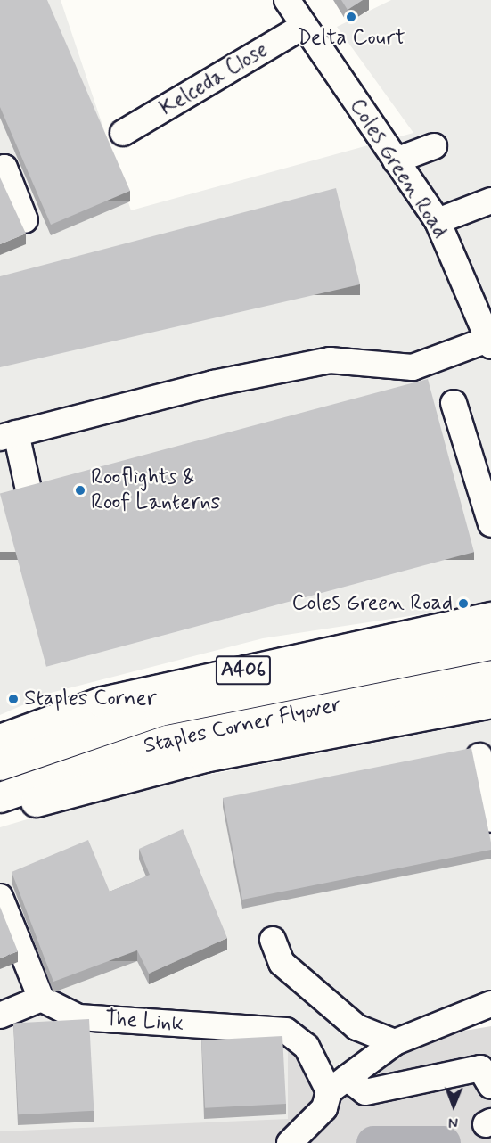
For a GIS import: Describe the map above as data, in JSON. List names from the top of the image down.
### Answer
{
  "streets": {
    "highway": ["A406", "Staples Corner Flyover"],
    "street": ["Kelceda Close", "Coles Green Road", "The Link"]
  },
  "crossings": [
    ["Kelceda Close", "Coles Green Road"]
  ],
  "places": [
    "Delta Court",
    "Rooflights & Roof Lanterns",
    "Coles Green Road",
    "Staples Corner"
  ],
  "north": "bottom"
}
